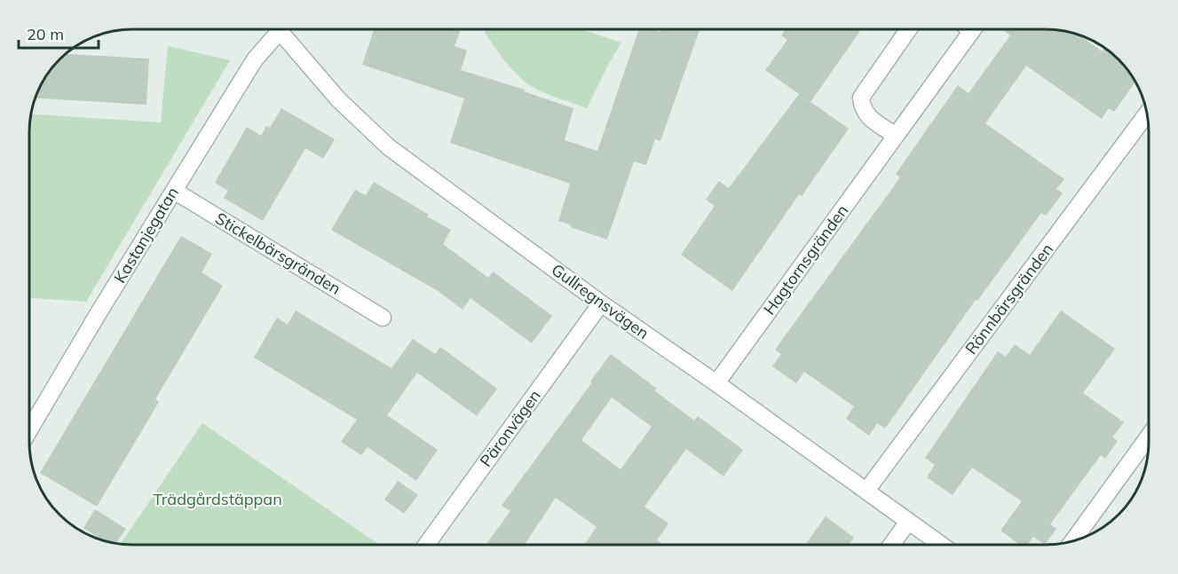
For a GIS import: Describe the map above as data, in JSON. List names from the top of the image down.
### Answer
{
  "streets": {
    "street": [
      "Kastanjegatan",
      "Stickelbärsgränden",
      "Hagtornsgränden",
      "Rönnbärsgränden",
      "Gullregnsvägen",
      "Päronvägen"
    ]
  },
  "crossings": [
    ["Kastanjegatan", "Stickelbärsgränden"],
    ["Hagtornsgränden", "Gullregnsvägen"],
    ["Rönnbärsgränden", "Gullregnsvägen"],
    ["Gullregnsvägen", "Päronvägen"]
  ],
  "parks": ["Trädgårdstäppan"],
  "scale_bar": "20 m"
}
